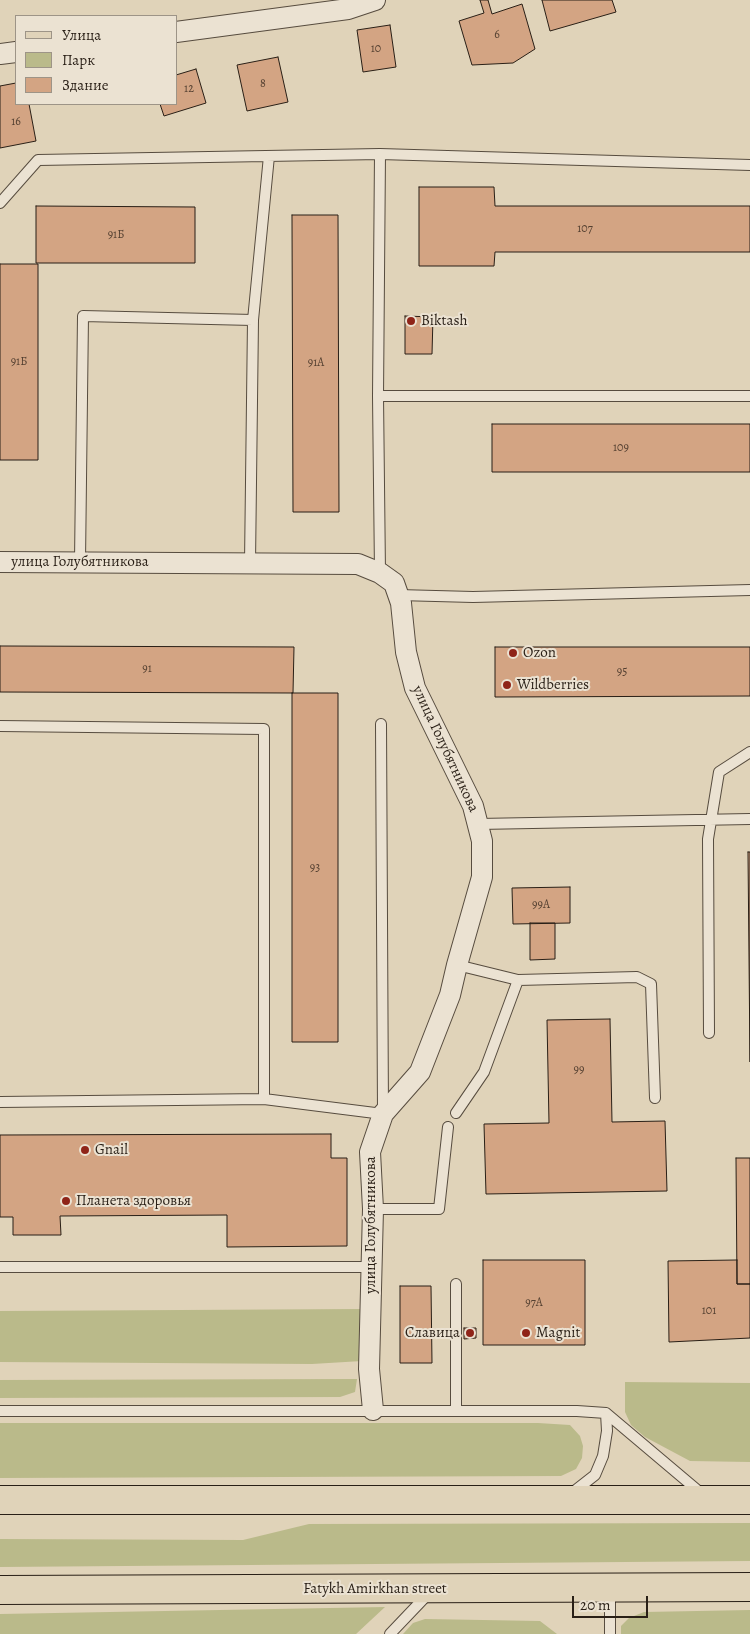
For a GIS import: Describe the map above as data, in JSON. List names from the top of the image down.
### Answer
{
  "streets": {
    "main road": ["Fatykh Amirkhan street"],
    "street": ["улица Голубятникова"]
  },
  "places": [
    "Biktash",
    "Ozon",
    "Wildberries",
    "Gnail",
    "Планета здоровья",
    "Славица",
    "Magnit"
  ],
  "house_numbers": [
    "6",
    "10",
    "8",
    "12",
    "16",
    "107",
    "91Б",
    "91Б",
    "91А",
    "109",
    "91",
    "95",
    "93",
    "99А",
    "99",
    "97А",
    "101"
  ],
  "legend": ["Улица", "Парк", "Здание"],
  "scale_bar": "20 m"
}
